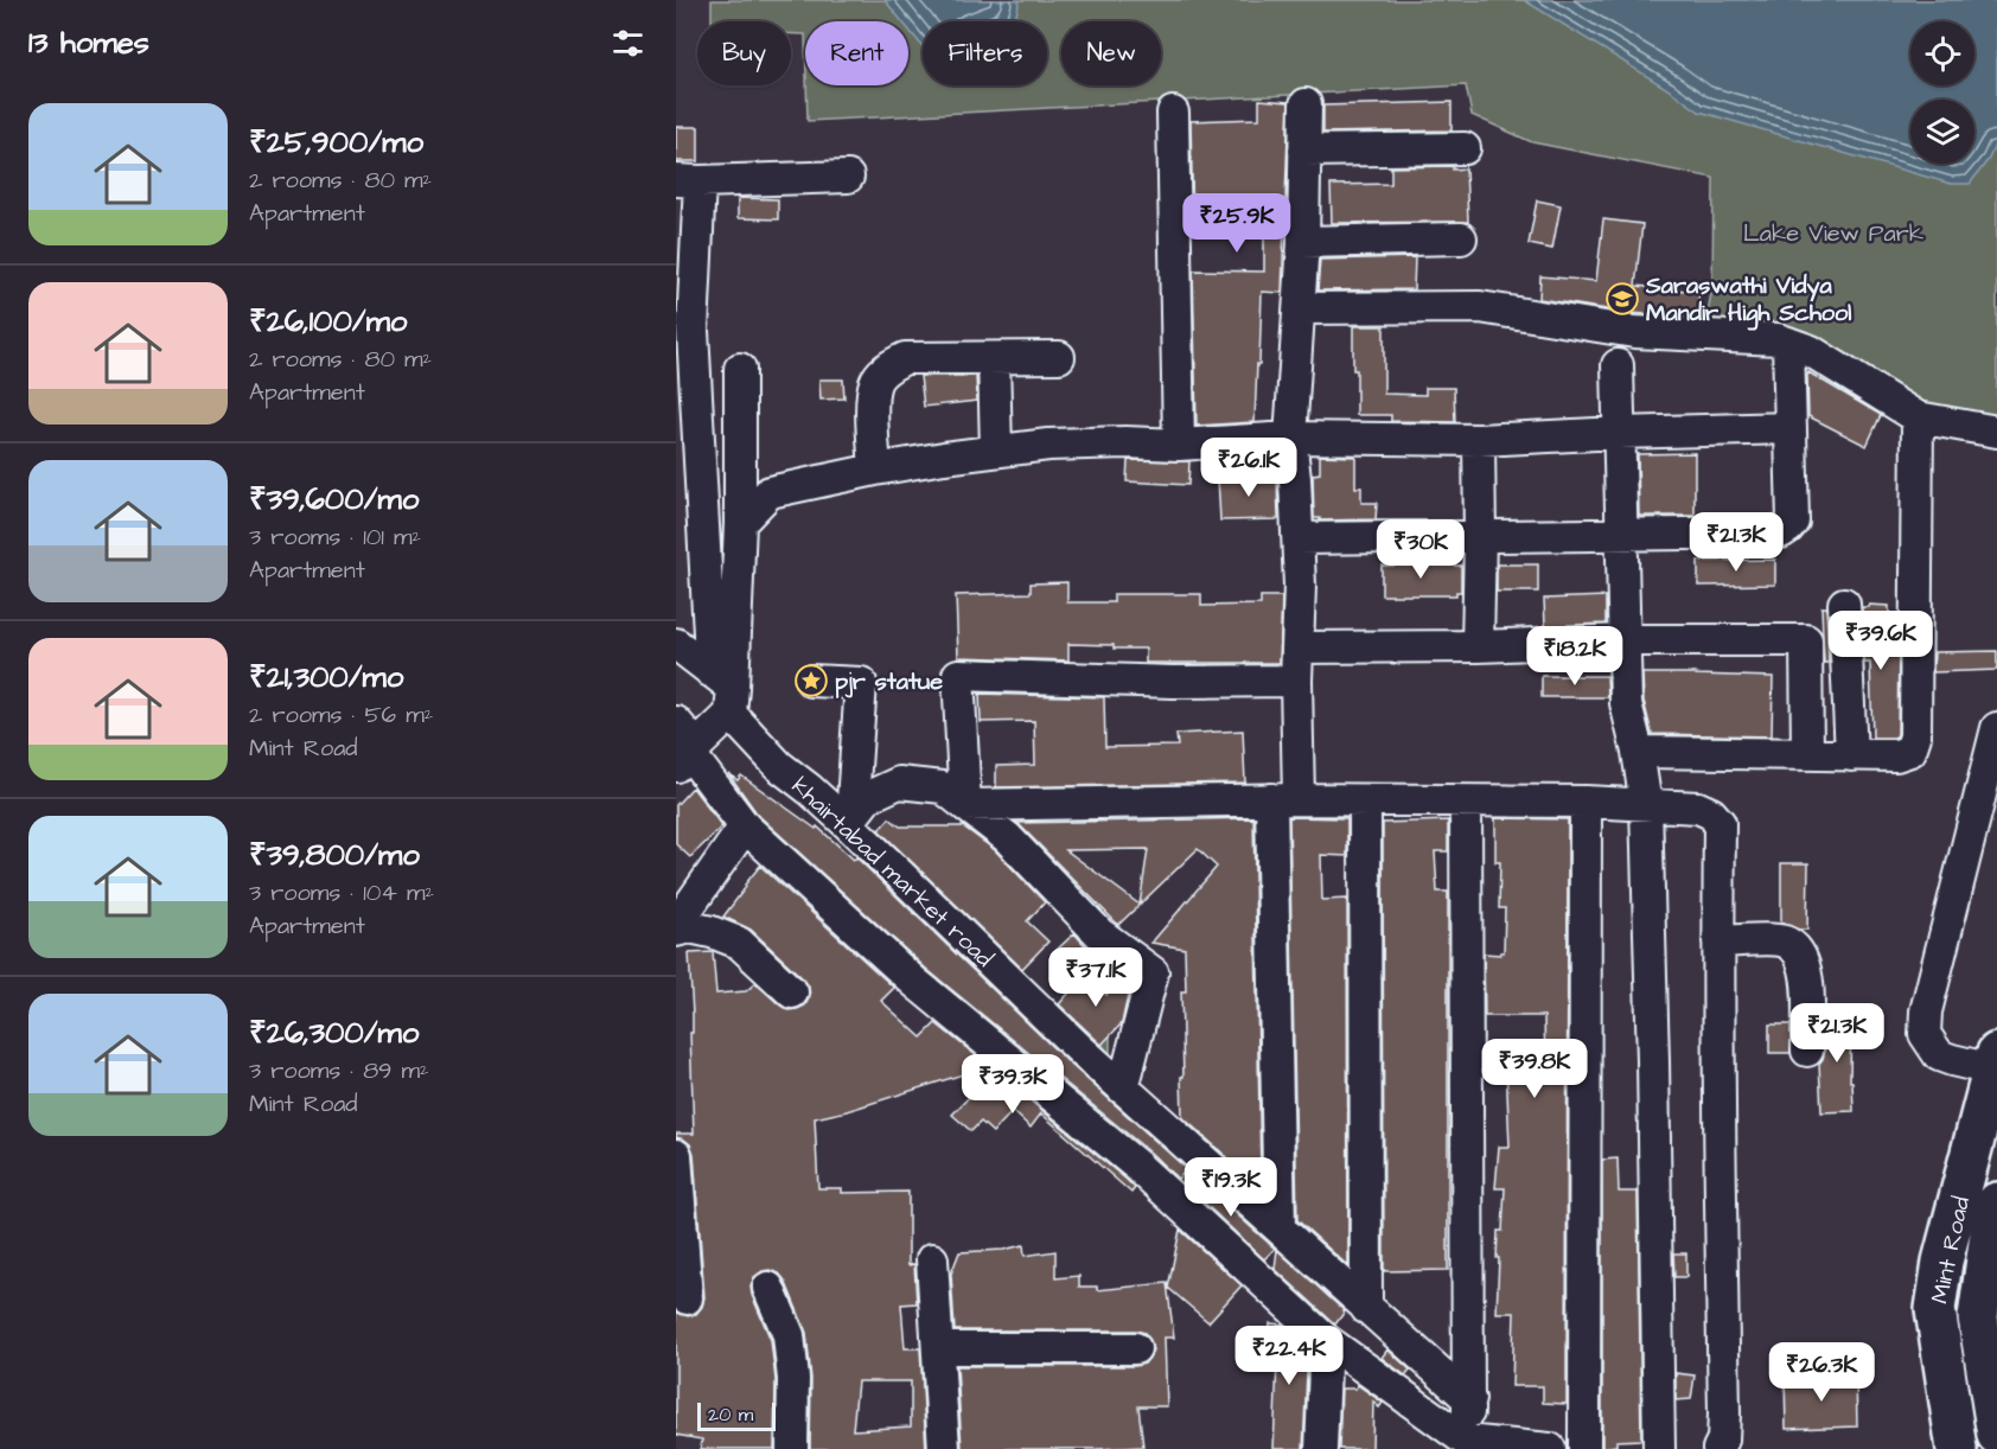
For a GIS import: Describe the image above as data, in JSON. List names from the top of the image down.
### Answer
{
  "streets": {
    "street": ["khairtabad market road", "Mint Road"]
  },
  "parks": ["Lake View Park"],
  "places": {
    "school or university": ["Saraswathi Vidya Mandir High School"],
    "place": ["pjr statue"]
  },
  "scale_bar": "20 m",
  "page": {
    "heading": "13 homes",
    "chip": [
      "Buy",
      "Rent",
      "Filters",
      "New"
    ],
    "list": [
      {
        "name": "₹25,900/mo",
        "note": "2 rooms · 80 m² · Apartment"
      },
      {
        "name": "₹26,100/mo",
        "note": "2 rooms · 80 m² · Apartment"
      },
      {
        "name": "₹39,600/mo",
        "note": "3 rooms · 101 m² · Apartment"
      },
      {
        "name": "₹21,300/mo",
        "note": "2 rooms · 56 m² · Mint Road"
      },
      {
        "name": "₹39,800/mo",
        "note": "3 rooms · 104 m² · Apartment"
      },
      {
        "name": "₹26,300/mo",
        "note": "3 rooms · 89 m² · Mint Road"
      }
    ],
    "price": [
      "₹25.9K",
      "₹26.1K",
      "₹21.3K",
      "₹30K",
      "₹39.6K",
      "₹18.2K",
      "₹37.1K",
      "₹21.3K",
      "₹39.8K",
      "₹39.3K",
      "₹19.3K",
      "₹22.4K",
      "₹26.3K"
    ],
    "scale": "20 m"
  }
}
